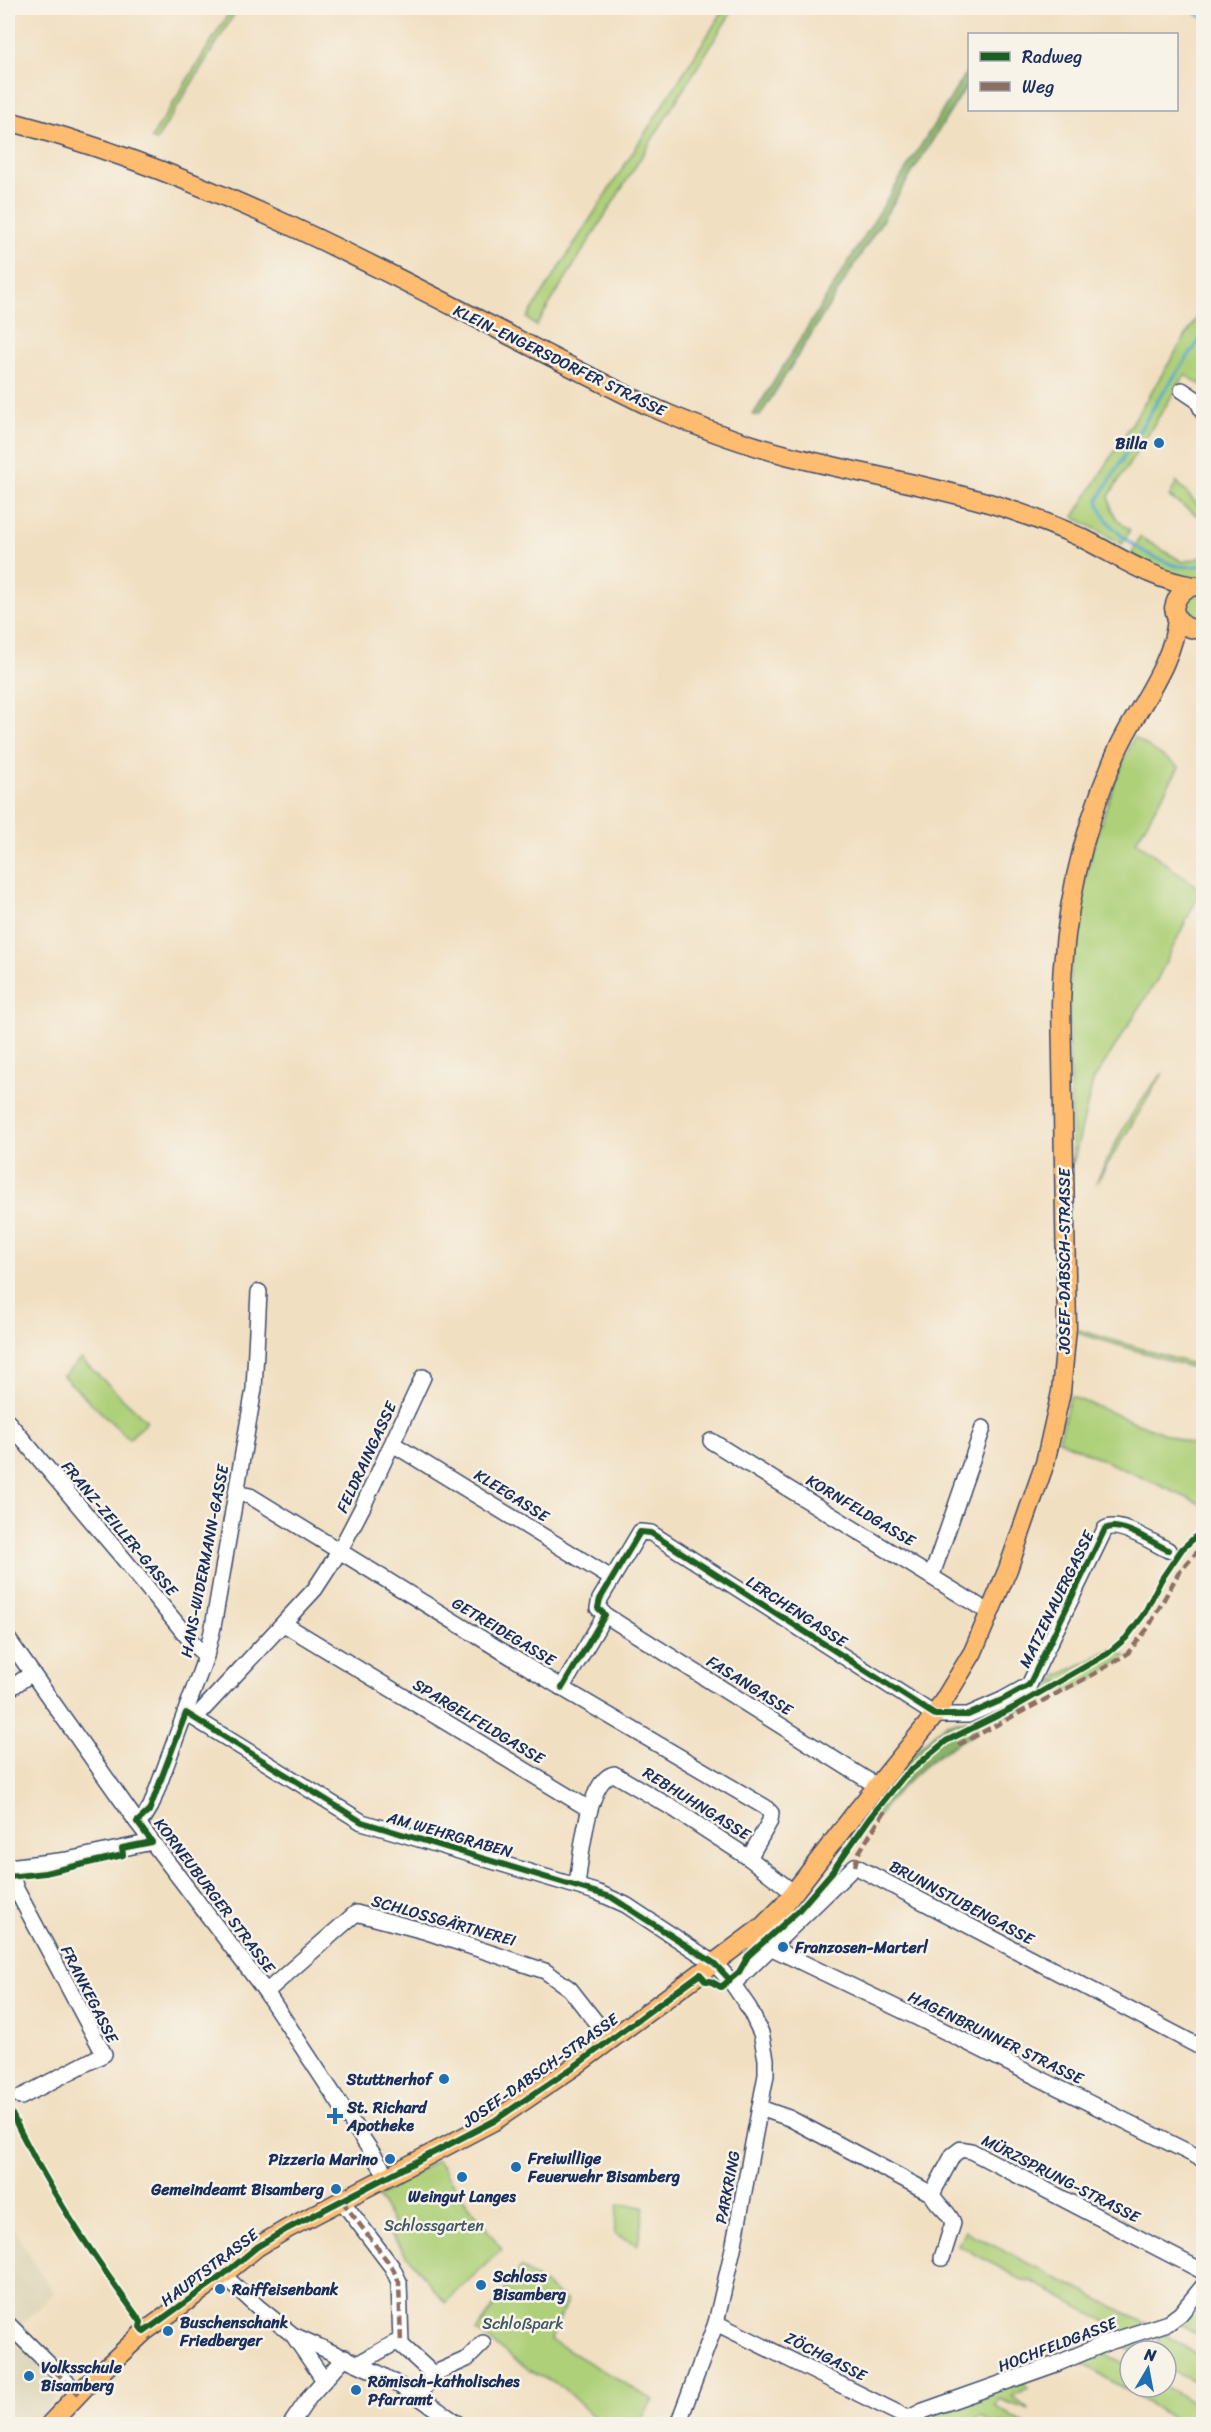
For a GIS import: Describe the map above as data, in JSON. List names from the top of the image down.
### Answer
{
  "streets": {
    "main road": ["KLEIN-ENGERSDORFER STRASSE", "JOSEF-DABSCH-STRASSE", "HAUPTSTRASSE"],
    "street": [
      "FELDRAINGASSE",
      "KLEEGASSE",
      "KORNFELDGASSE",
      "FRANZ-ZEILLER-GASSE",
      "HANS-WIDERMANN-GASSE",
      "MATZENAUERGASSE",
      "LERCHENGASSE",
      "GETREIDEGASSE",
      "FASANGASSE",
      "SPARGELFELDGASSE",
      "REBHUHNGASSE",
      "AM WEHRGRABEN",
      "KORNEUBURGER STRASSE",
      "BRUNNSTUBENGASSE",
      "SCHLOSSGÄRTNEREI",
      "FRANKEGASSE",
      "HAGENBRUNNER STRASSE",
      "MÜRZSPRUNG-STRASSE",
      "PARKRING",
      "HOCHFELDGASSE",
      "ZÖCHGASSE"
    ]
  },
  "crossings": [
    ["KLEIN-ENGERSDORFER STRASSE", "JOSEF-DABSCH-STRASSE"],
    ["JOSEF-DABSCH-STRASSE", "KORNFELDGASSE"],
    ["JOSEF-DABSCH-STRASSE", "MATZENAUERGASSE"],
    ["JOSEF-DABSCH-STRASSE", "LERCHENGASSE"],
    ["JOSEF-DABSCH-STRASSE", "FASANGASSE"],
    ["JOSEF-DABSCH-STRASSE", "REBHUHNGASSE"],
    ["JOSEF-DABSCH-STRASSE", "AM WEHRGRABEN"],
    ["JOSEF-DABSCH-STRASSE", "KORNEUBURGER STRASSE"],
    ["JOSEF-DABSCH-STRASSE", "SCHLOSSGÄRTNEREI"],
    ["JOSEF-DABSCH-STRASSE", "PARKRING"],
    ["JOSEF-DABSCH-STRASSE", "HAUPTSTRASSE"],
    ["FELDRAINGASSE", "KLEEGASSE"],
    ["FELDRAINGASSE", "GETREIDEGASSE"],
    ["KLEEGASSE", "LERCHENGASSE"],
    ["FRANZ-ZEILLER-GASSE", "HANS-WIDERMANN-GASSE"],
    ["HANS-WIDERMANN-GASSE", "GETREIDEGASSE"],
    ["HANS-WIDERMANN-GASSE", "AM WEHRGRABEN"],
    ["HANS-WIDERMANN-GASSE", "KORNEUBURGER STRASSE"],
    ["MATZENAUERGASSE", "LERCHENGASSE"],
    ["GETREIDEGASSE", "REBHUHNGASSE"],
    ["SPARGELFELDGASSE", "REBHUHNGASSE"],
    ["AM WEHRGRABEN", "PARKRING"],
    ["KORNEUBURGER STRASSE", "SCHLOSSGÄRTNEREI"],
    ["KORNEUBURGER STRASSE", "HAUPTSTRASSE"],
    ["BRUNNSTUBENGASSE", "HAGENBRUNNER STRASSE"],
    ["BRUNNSTUBENGASSE", "PARKRING"],
    ["PARKRING", "ZÖCHGASSE"],
    ["HOCHFELDGASSE", "ZÖCHGASSE"]
  ],
  "parks": ["Schlossgarten", "Schloßpark"],
  "places": {
    "other": [
      "Billa",
      "Franzosen-Marterl",
      "Stuttnerhof",
      "Pizzeria Marino",
      "Freiwillige Feuerwehr Bisamberg",
      "Weingut Langes",
      "Gemeindeamt Bisamberg",
      "Schloss Bisamberg",
      "Raiffeisenbank",
      "Buschenschank Friedberger",
      "Volksschule Bisamberg",
      "Römisch-katholisches Pfarramt"
    ],
    "health": ["St. Richard Apotheke"]
  },
  "legend": ["Radweg", "Weg"],
  "north": "top"
}
